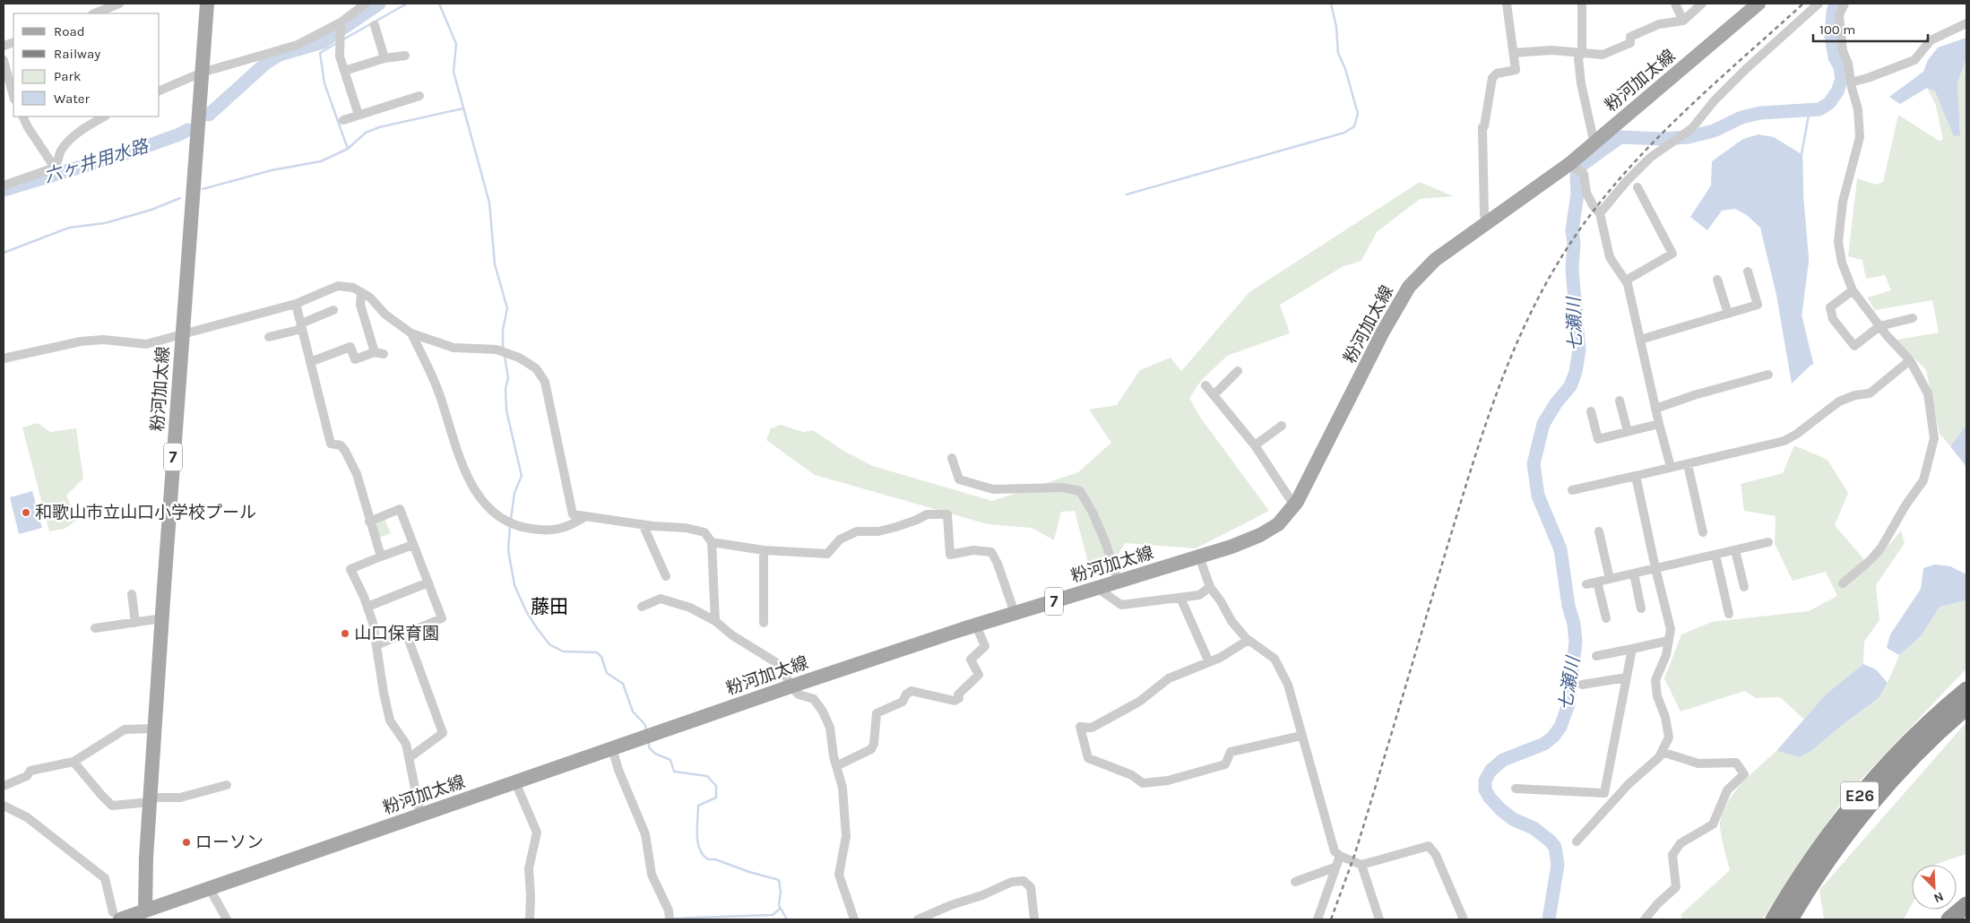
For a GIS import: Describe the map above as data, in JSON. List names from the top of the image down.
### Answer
{
  "streets": {
    "highway": ["E26"],
    "main road": ["粉河加太線", "7"]
  },
  "districts": ["藤田"],
  "water": ["六ヶ井用水路", "七瀬川"],
  "places": ["和歌山市立山口小学校プール", "山口保育園", "ローソン"],
  "legend": [
    "Road",
    "Railway",
    "Park",
    "Water"
  ],
  "scale_bar": "100 m",
  "north": "bottom right"
}
